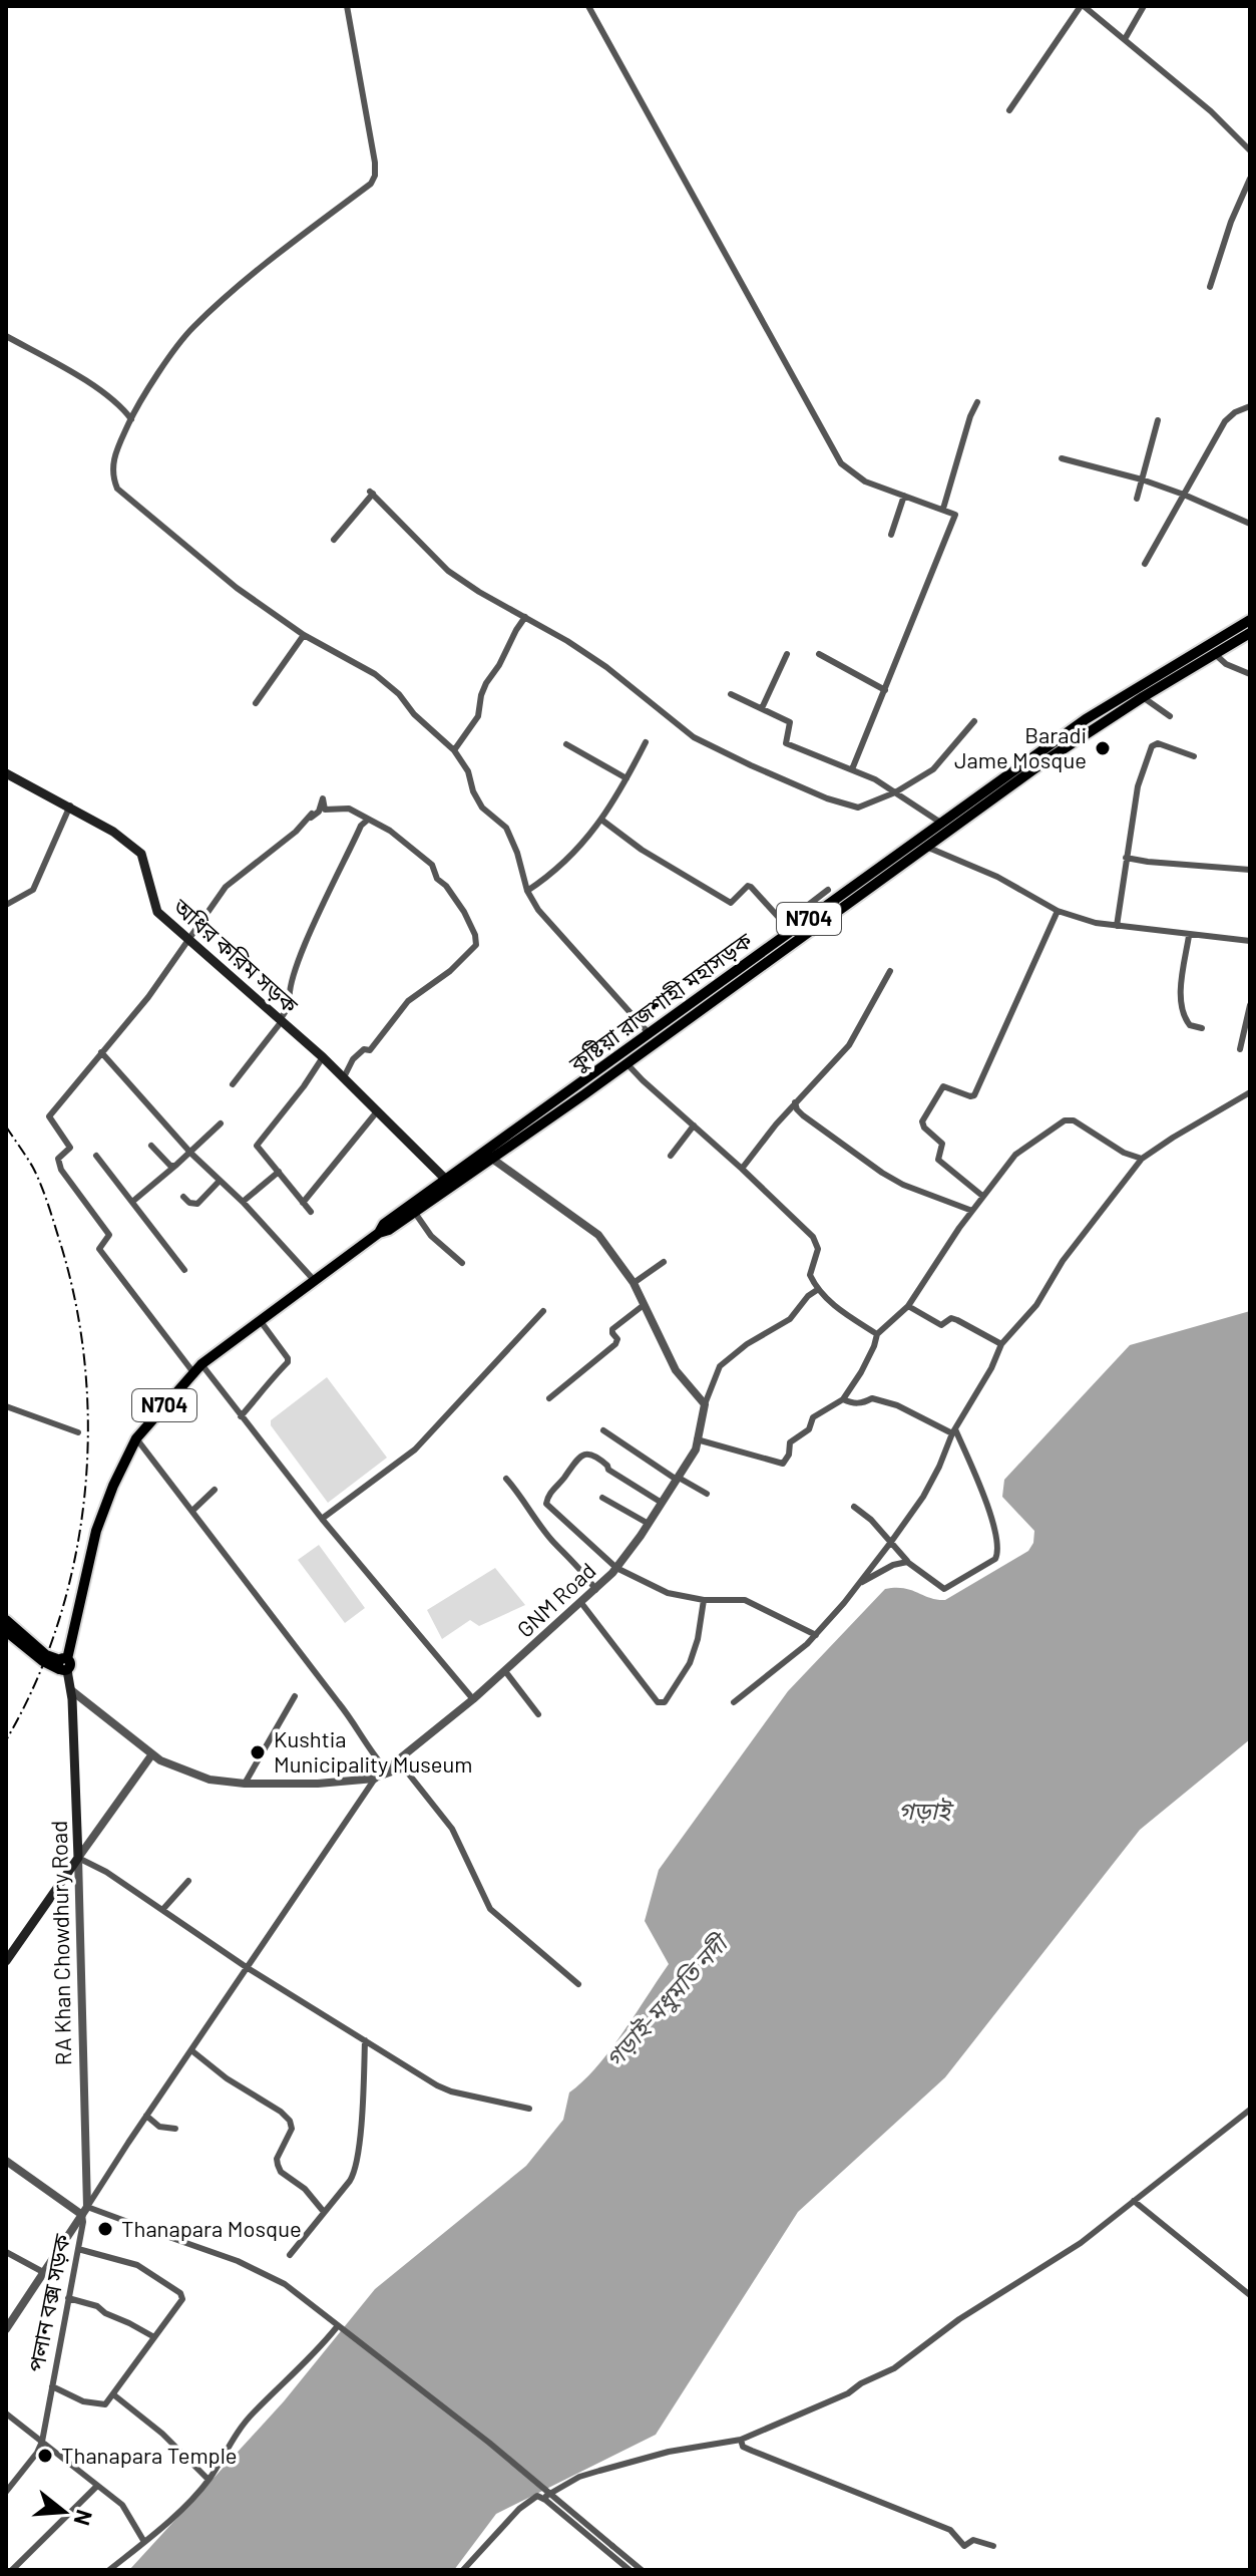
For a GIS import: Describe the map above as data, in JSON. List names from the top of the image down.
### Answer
{
  "streets": {
    "highway": ["N704", "কুষ্টিয়া রাজশাহী মহাসড়ক"],
    "main road": ["অধির করিম সড়ক", "RA Khan Chowdhury Road"],
    "street": ["GNM Road", "পলান বক্স সড়ক"]
  },
  "crossings": [
    ["অধির করিম সড়ক", "কুষ্টিয়া রাজশাহী মহাসড়ক"],
    ["কুষ্টিয়া রাজশাহী মহাসড়ক", "RA Khan Chowdhury Road"],
    ["RA Khan Chowdhury Road", "পলান বক্স সড়ক"]
  ],
  "water": ["গড়াই", "গড়াই-মধুমতি নদী"],
  "places": [
    "Baradi Jame Mosque",
    "Kushtia Municipality Museum",
    "Thanapara Mosque",
    "Thanapara Temple"
  ],
  "north": "right"
}
